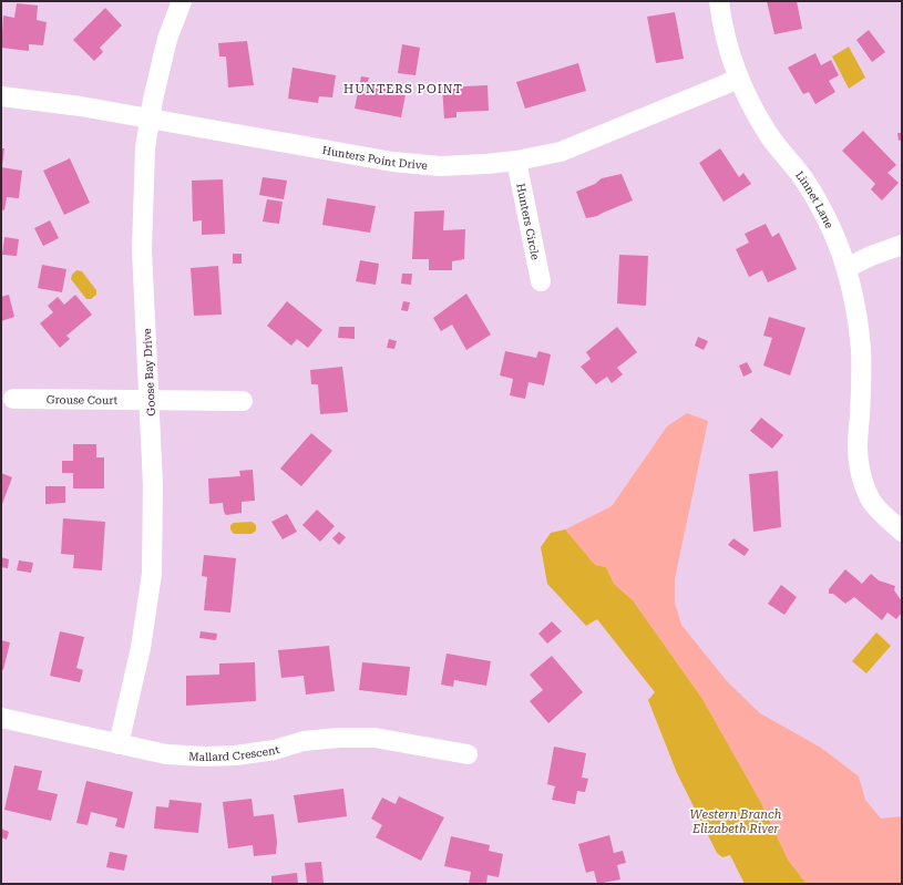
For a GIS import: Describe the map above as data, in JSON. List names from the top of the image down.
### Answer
{
  "streets": {
    "street": [
      "Hunters Point Drive",
      "Linnet Lane",
      "Hunters Circle",
      "Goose Bay Drive",
      "Grouse Court",
      "Mallard Crescent"
    ]
  },
  "crossings": [
    ["Hunters Point Drive", "Linnet Lane"],
    ["Hunters Point Drive", "Hunters Circle"],
    ["Hunters Point Drive", "Goose Bay Drive"],
    ["Goose Bay Drive", "Grouse Court"],
    ["Goose Bay Drive", "Mallard Crescent"]
  ],
  "districts": ["HUNTERS POINT"],
  "water": ["Western Branch Elizabeth River"]
}
